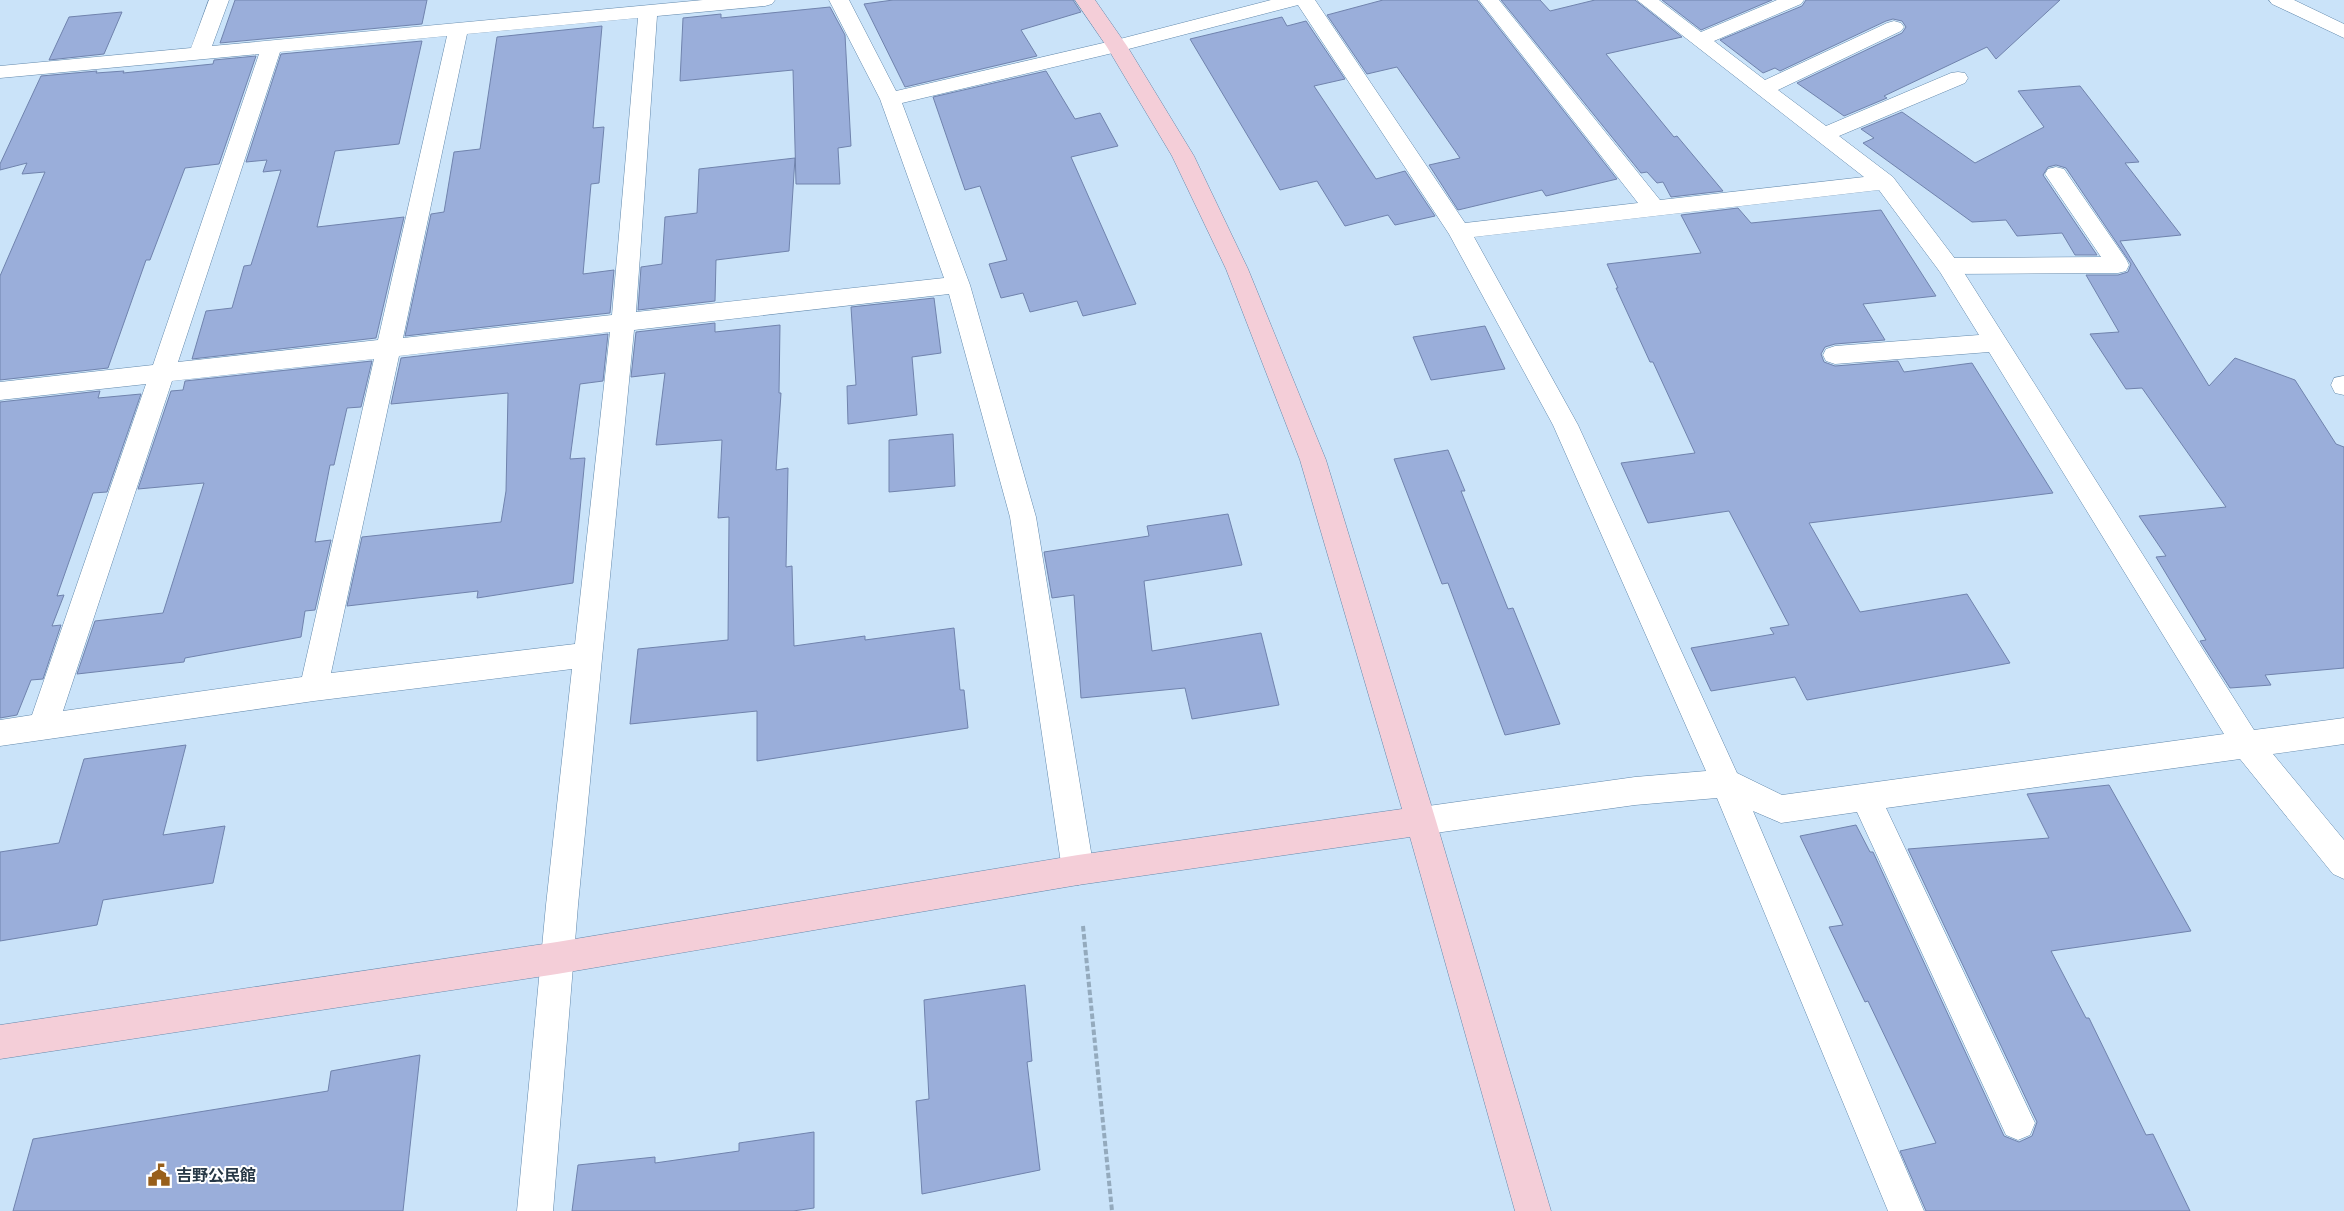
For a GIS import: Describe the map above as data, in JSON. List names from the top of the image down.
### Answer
{
  "places": {
    "public building": ["吉野公民館"]
  }
}
